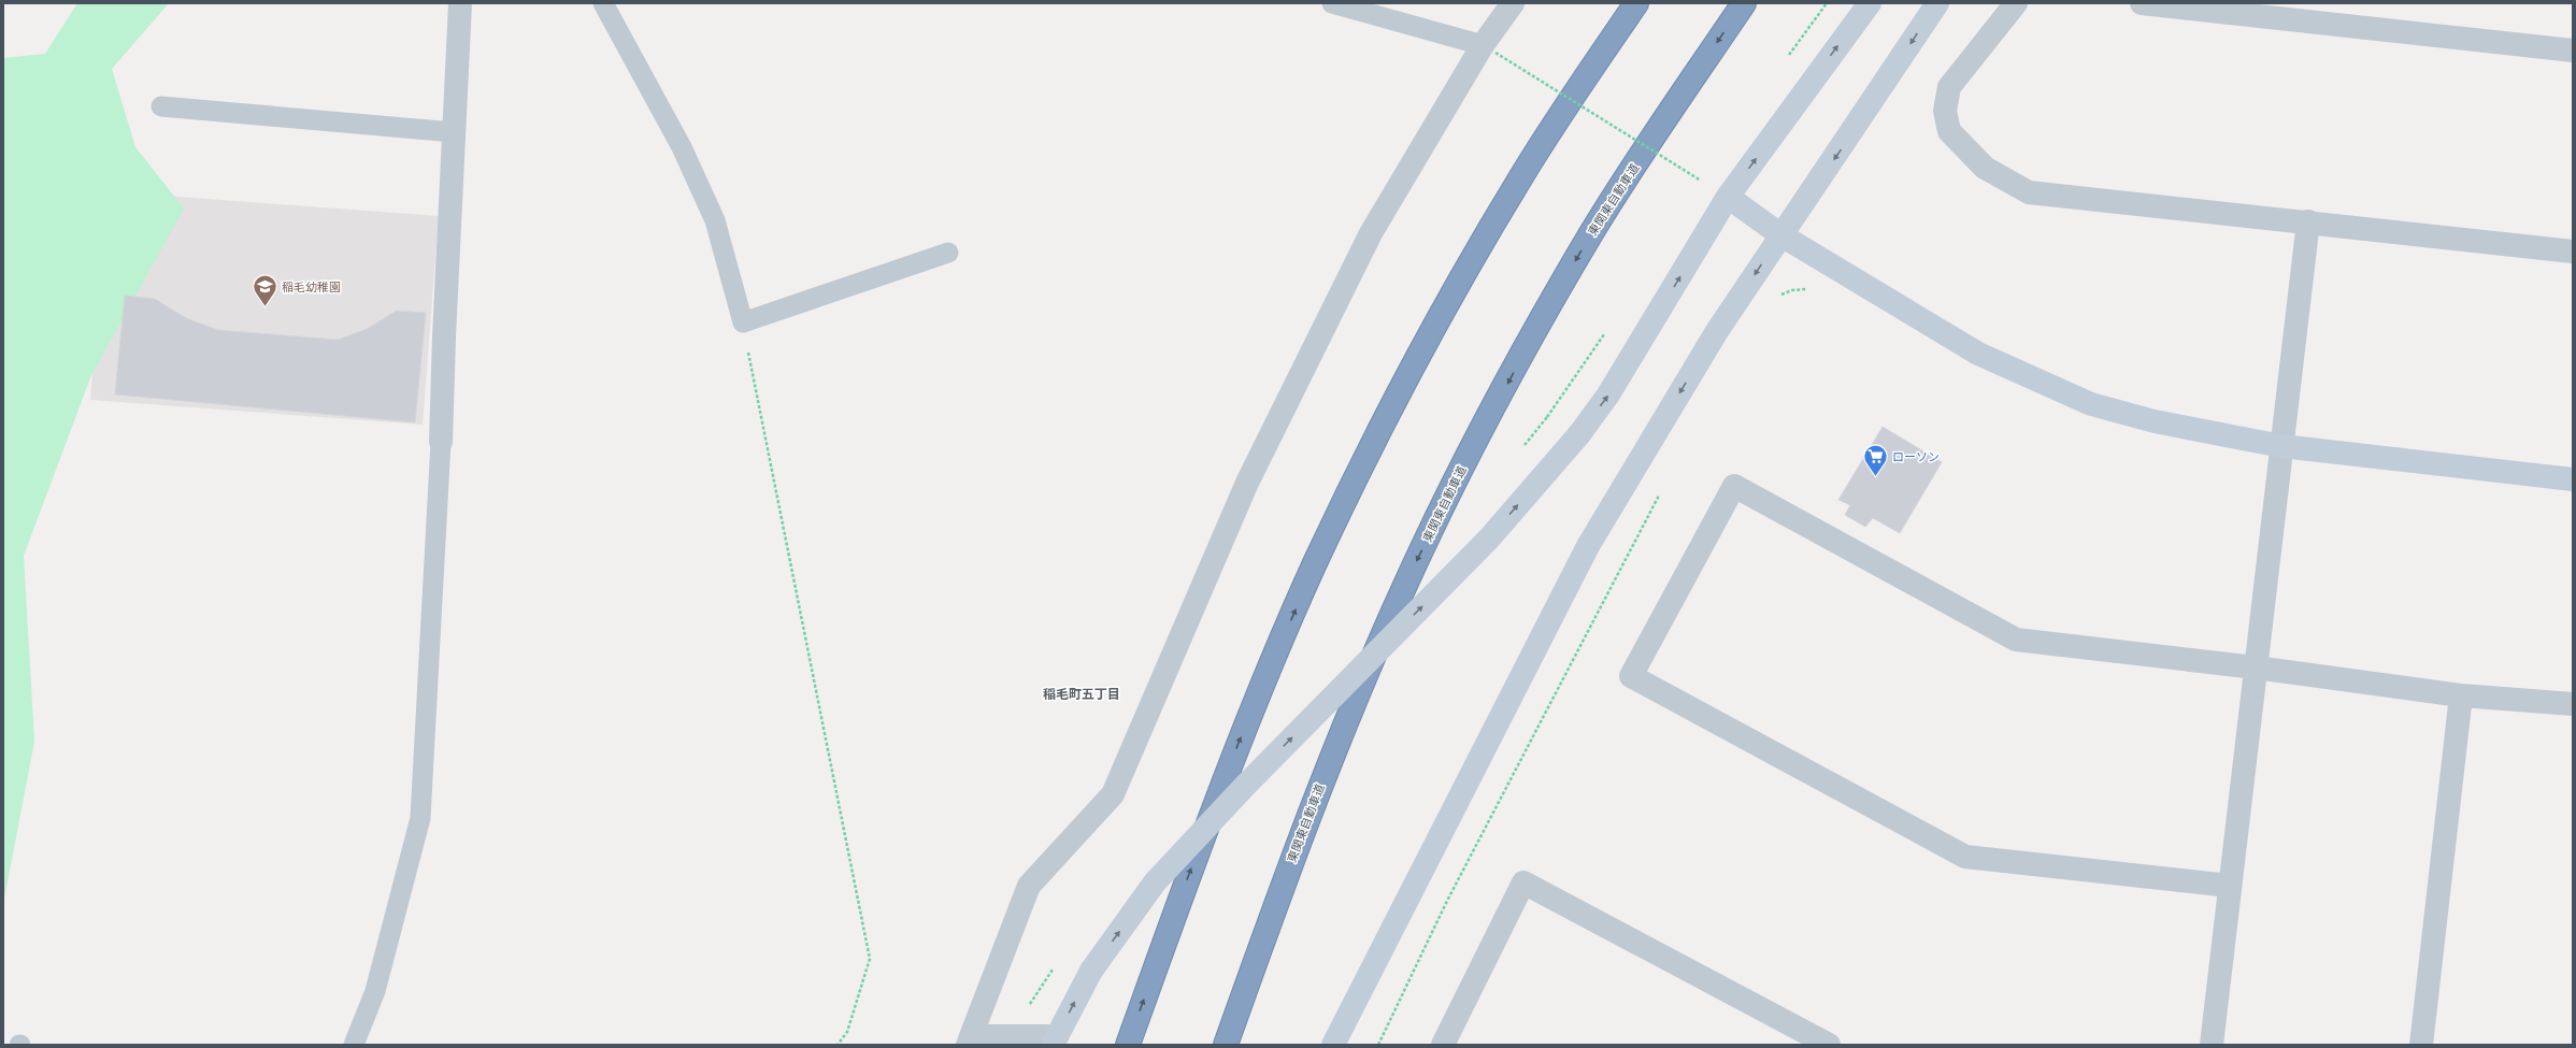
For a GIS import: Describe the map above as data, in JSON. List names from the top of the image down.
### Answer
{
  "streets": {
    "highway": ["東関東自動車道"]
  },
  "districts": ["稲毛町五丁目"],
  "places": {
    "school or university": ["稲毛幼稚園"],
    "supermarket": ["ローソン"]
  }
}
